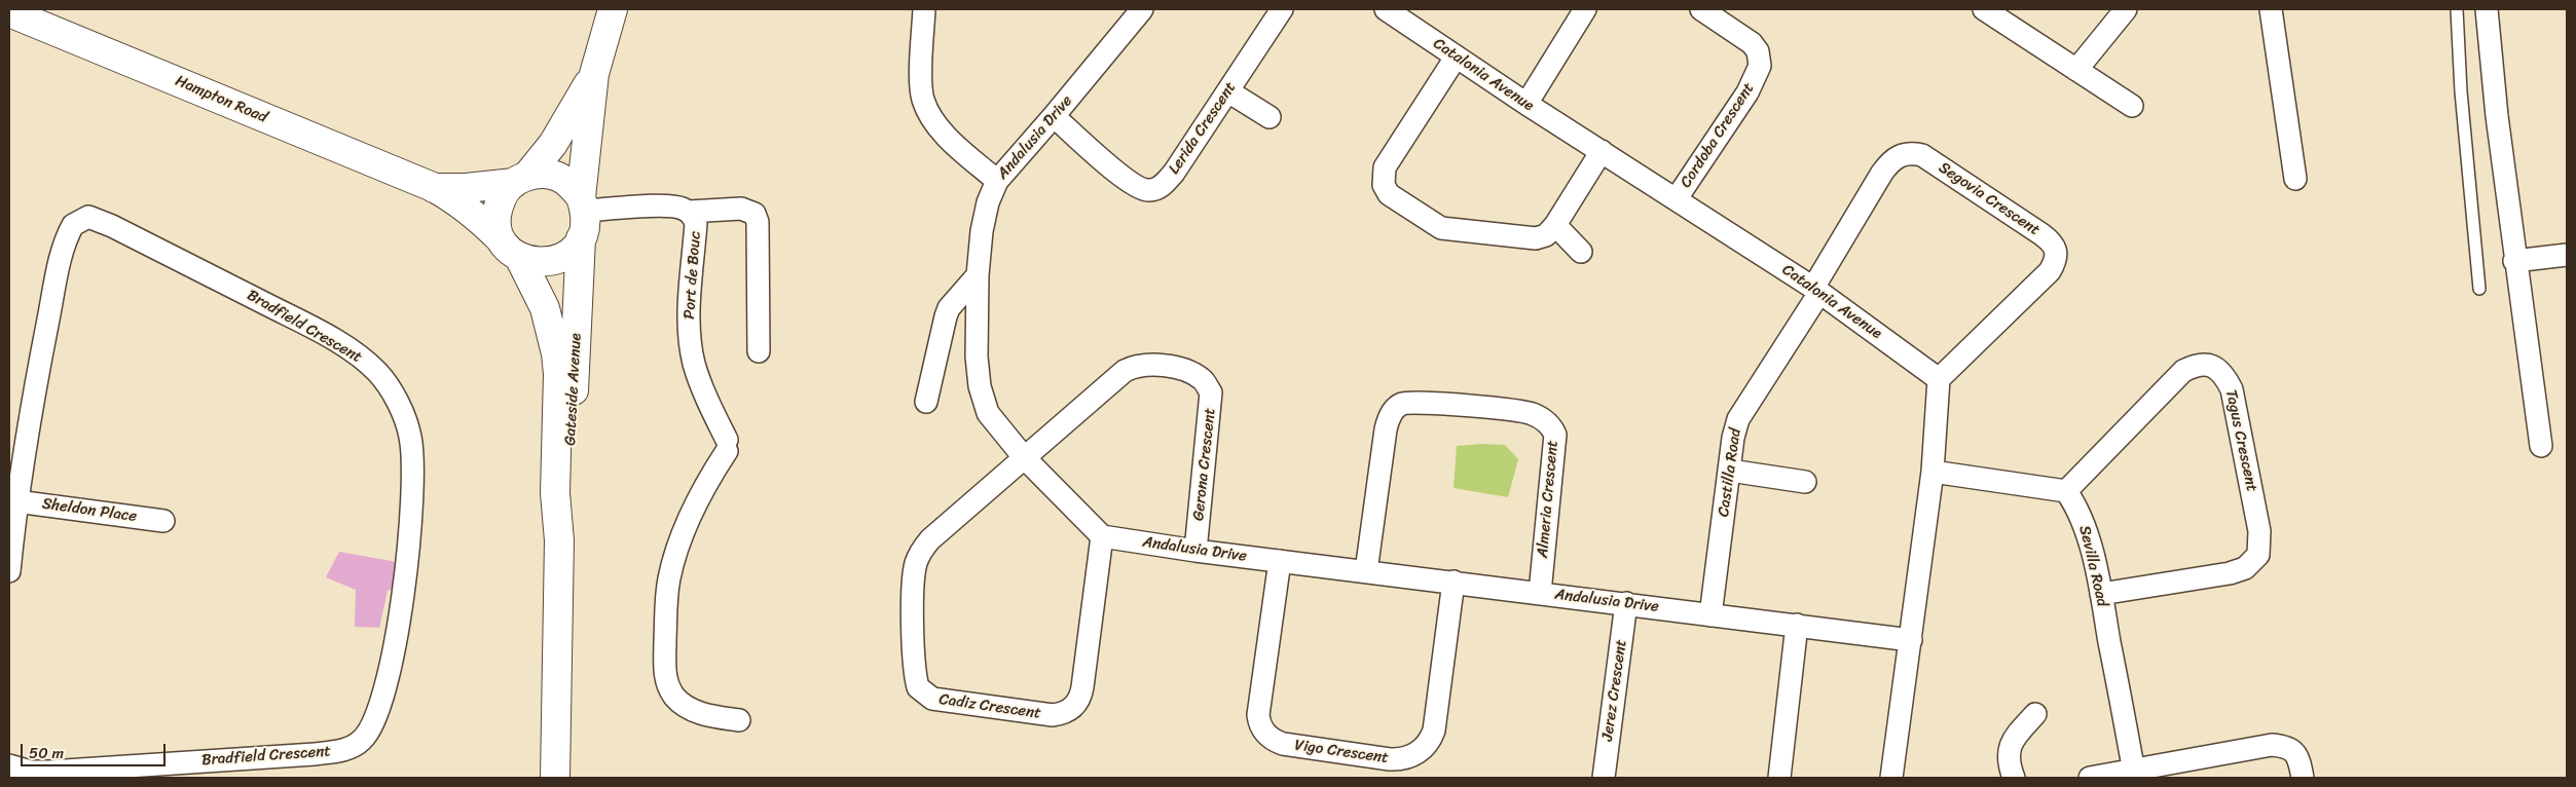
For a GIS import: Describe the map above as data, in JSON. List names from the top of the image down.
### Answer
{
  "streets": {
    "street": [
      "Catalonia Avenue",
      "Hampton Road",
      "Lerida Crescent",
      "Cordoba Crescent",
      "Andalusia Drive",
      "Segovia Crescent",
      "Port de Bouc",
      "Bradfield Crescent",
      "Gateside Avenue",
      "Tagus Crescent",
      "Gerona Crescent",
      "Castilla Road",
      "Almeria Crescent",
      "Sheldon Place",
      "Sevilla Road",
      "Jerez Crescent",
      "Cadiz Crescent",
      "Vigo Crescent"
    ]
  },
  "crossings": [
    ["Catalonia Avenue", "Cordoba Crescent"],
    ["Catalonia Avenue", "Segovia Crescent"],
    ["Catalonia Avenue", "Castilla Road"],
    ["Hampton Road", "Port de Bouc"],
    ["Hampton Road", "Gateside Avenue"],
    ["Lerida Crescent", "Andalusia Drive"],
    ["Andalusia Drive", "Gerona Crescent"],
    ["Andalusia Drive", "Castilla Road"],
    ["Andalusia Drive", "Almeria Crescent"],
    ["Andalusia Drive", "Jerez Crescent"],
    ["Andalusia Drive", "Cadiz Crescent"],
    ["Andalusia Drive", "Vigo Crescent"],
    ["Segovia Crescent", "Castilla Road"],
    ["Port de Bouc", "Gateside Avenue"],
    ["Bradfield Crescent", "Sheldon Place"],
    ["Tagus Crescent", "Sevilla Road"],
    ["Gerona Crescent", "Cadiz Crescent"]
  ],
  "scale_bar": "50 m"
}
